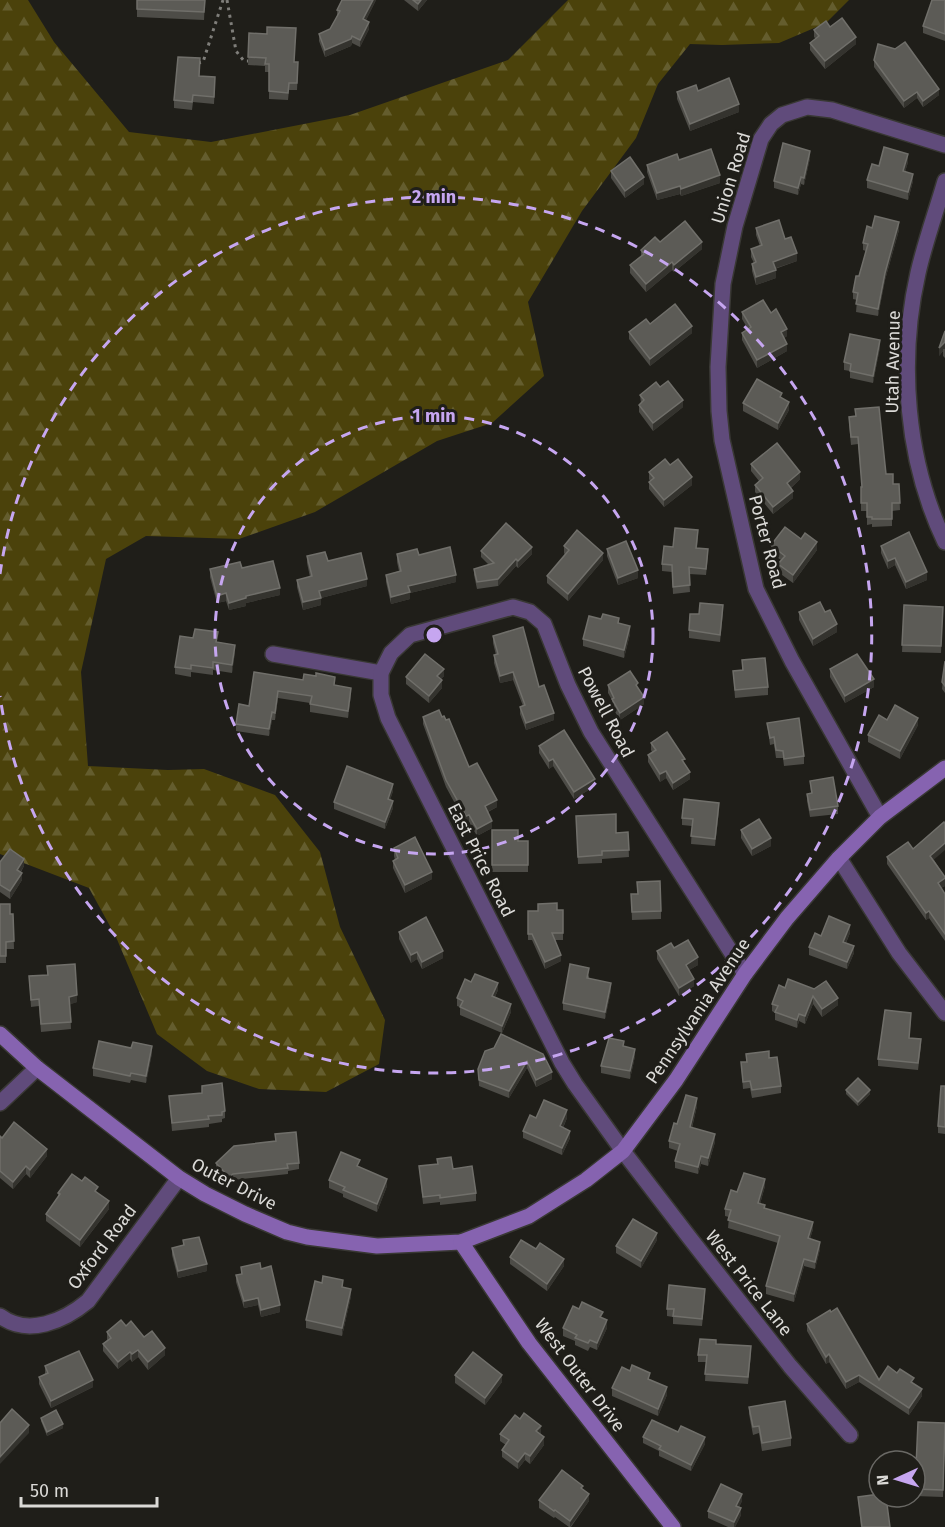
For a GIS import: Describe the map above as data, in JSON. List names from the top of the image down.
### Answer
{
  "streets": {
    "street": [
      "Union Road",
      "Utah Avenue",
      "Porter Road",
      "Powell Road",
      "East Price Road",
      "Pennsylvania Avenue",
      "Outer Drive",
      "Oxford Road",
      "West Price Lane",
      "West Outer Drive"
    ]
  },
  "crossings": [
    ["Union Road", "Porter Road"],
    ["Porter Road", "Pennsylvania Avenue"],
    ["Powell Road", "East Price Road"],
    ["Powell Road", "Pennsylvania Avenue"],
    ["East Price Road", "Pennsylvania Avenue"],
    ["East Price Road", "West Price Lane"],
    ["Pennsylvania Avenue", "Outer Drive"],
    ["Pennsylvania Avenue", "West Price Lane"],
    ["Pennsylvania Avenue", "West Outer Drive"],
    ["Outer Drive", "Oxford Road"],
    ["Outer Drive", "West Outer Drive"]
  ],
  "scale_bar": "50 m",
  "north": "left",
  "rings": ["2 min", "1 min"]
}
